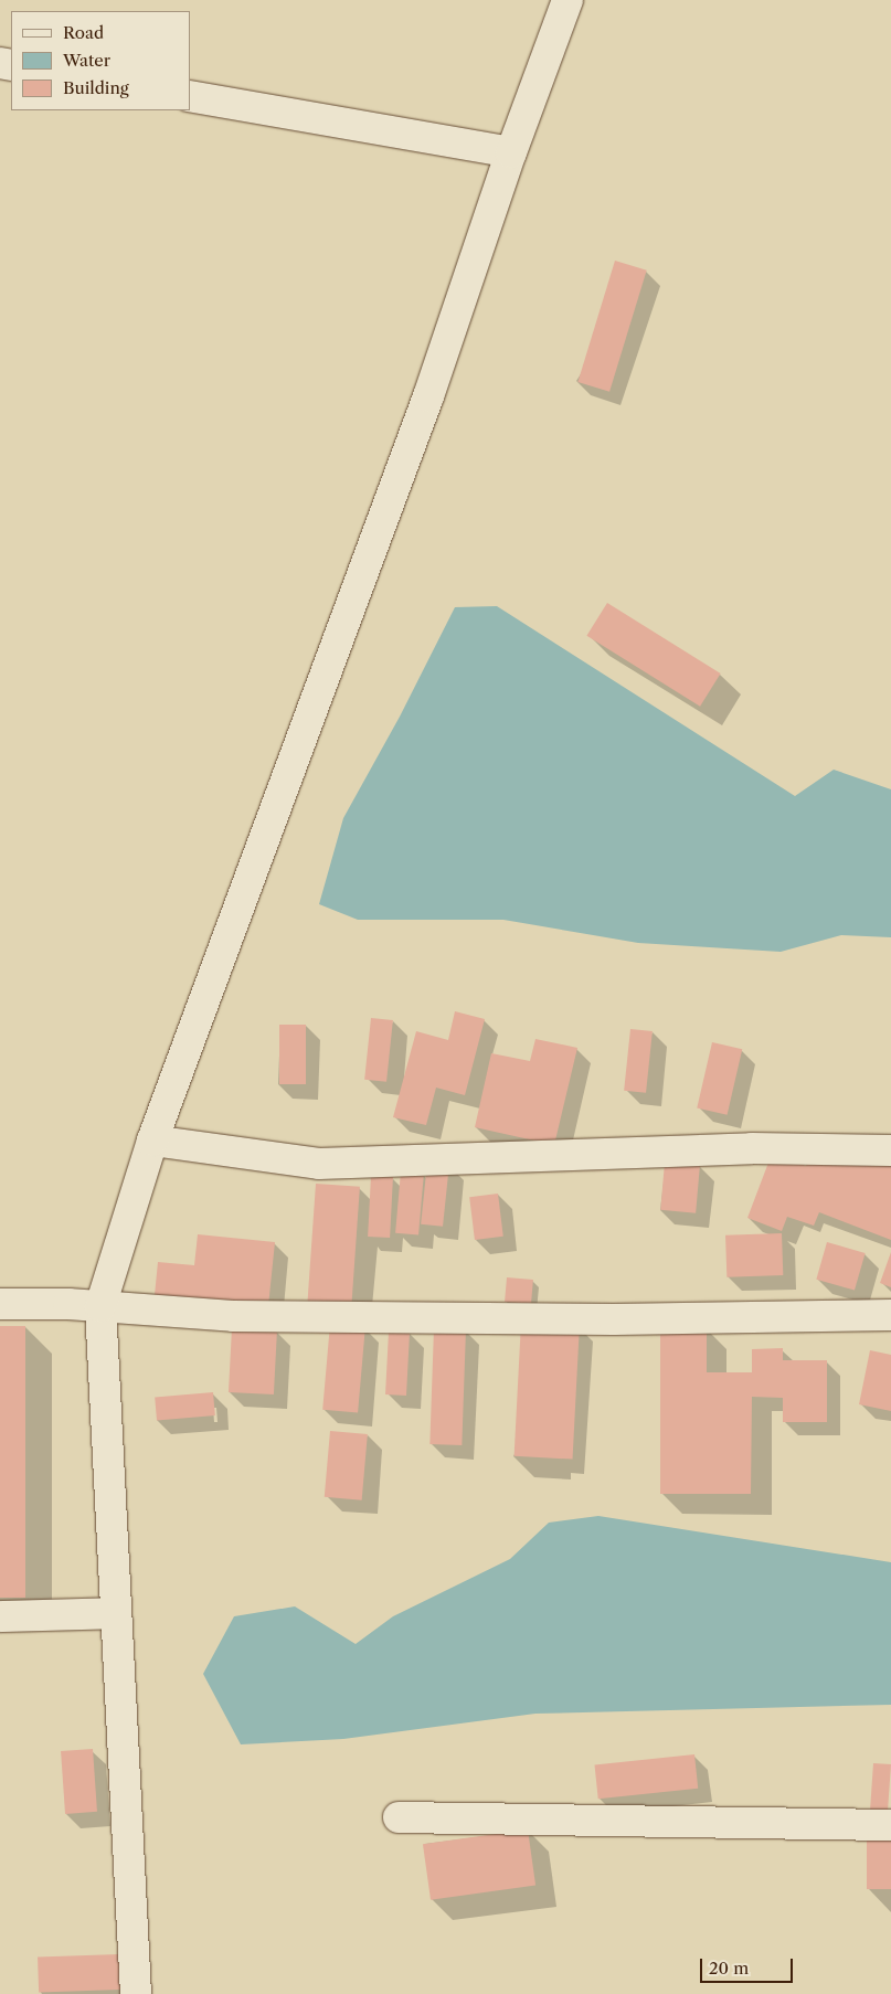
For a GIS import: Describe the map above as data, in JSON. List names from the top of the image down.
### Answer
{
  "legend": ["Road", "Water", "Building"],
  "scale_bar": "20 m"
}
